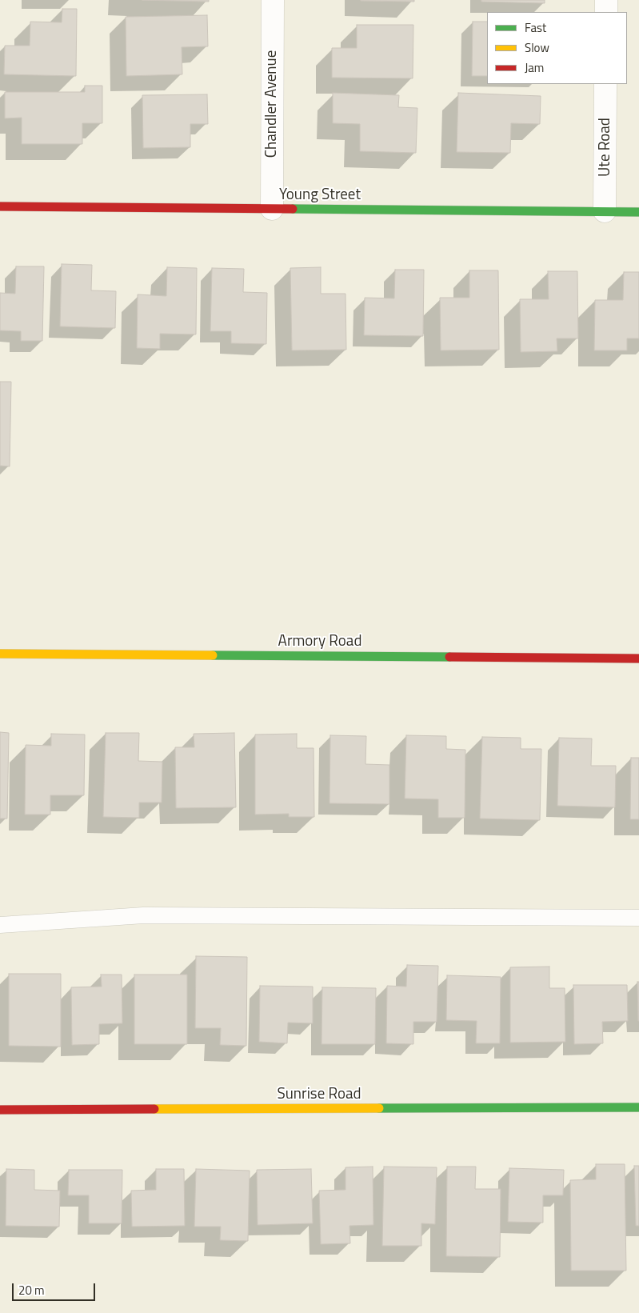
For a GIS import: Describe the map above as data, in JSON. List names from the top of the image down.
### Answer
{
  "streets": {
    "street": [
      "Chandler Avenue",
      "Ute Road",
      "Young Street",
      "Armory Road",
      "Sunrise Road"
    ]
  },
  "crossings": [
    ["Chandler Avenue", "Young Street"],
    ["Ute Road", "Young Street"]
  ],
  "legend": ["Fast", "Slow", "Jam"],
  "scale_bar": "20 m"
}
